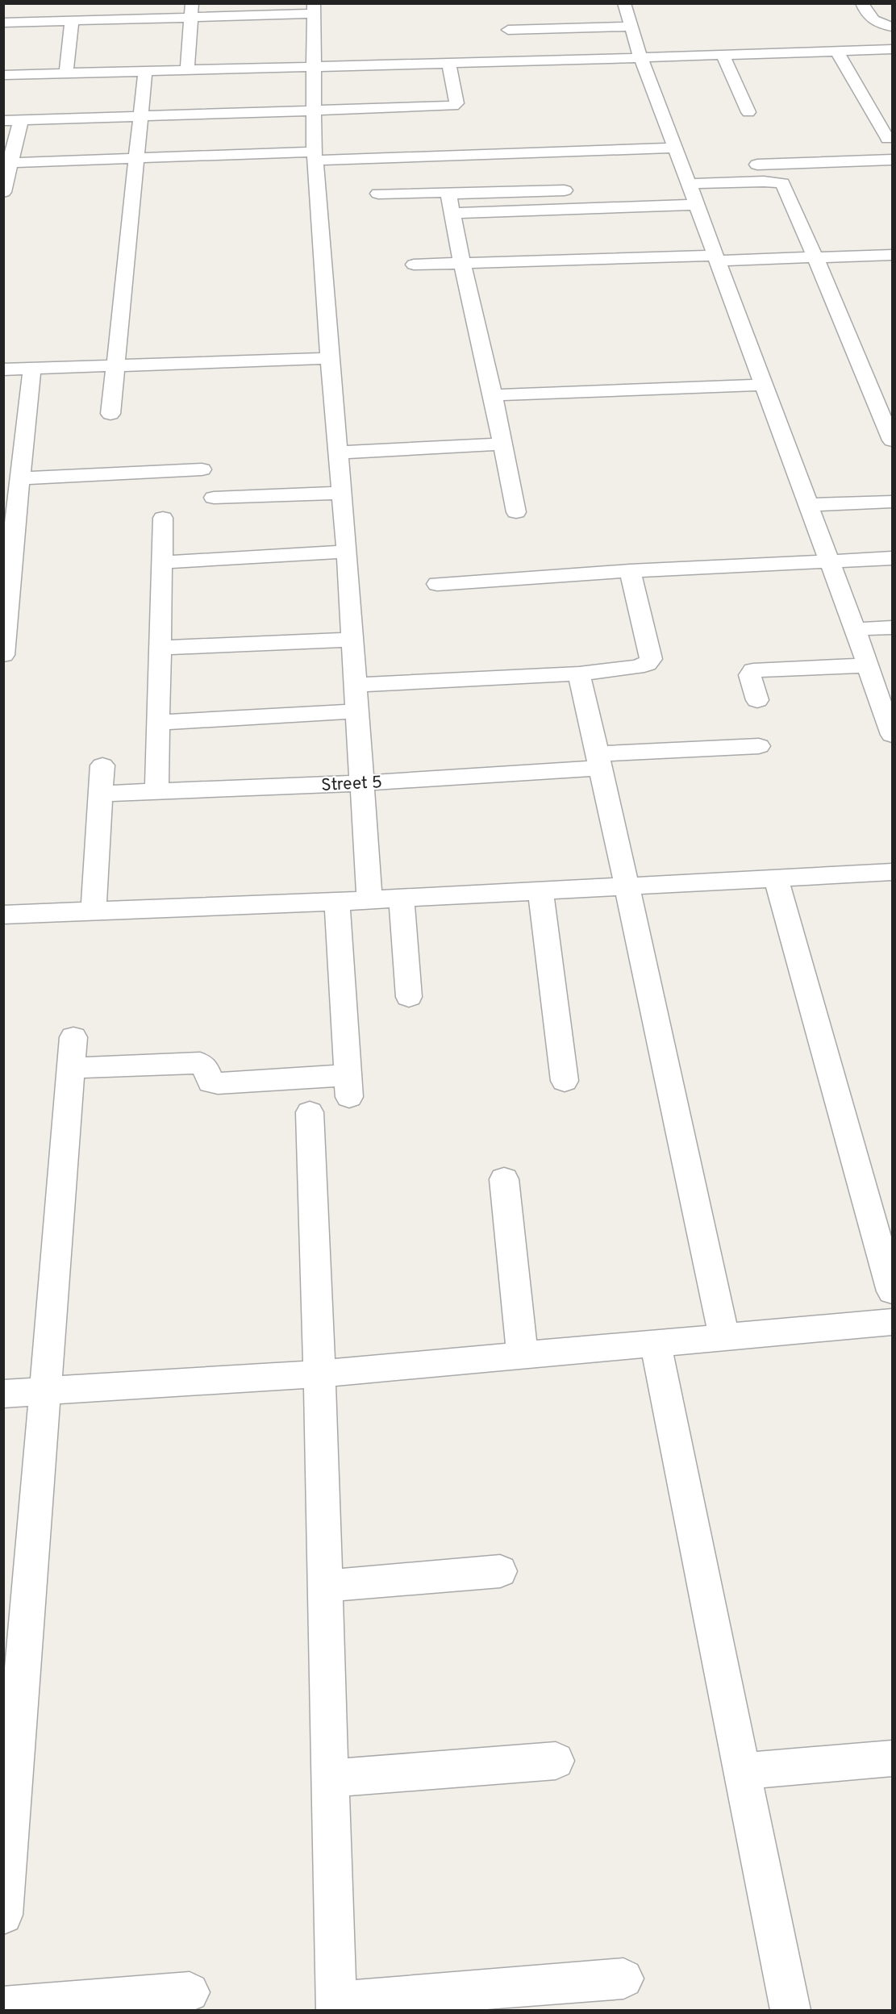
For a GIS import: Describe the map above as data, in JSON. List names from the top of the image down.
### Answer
{
  "streets": {
    "street": ["Street 5"]
  }
}
